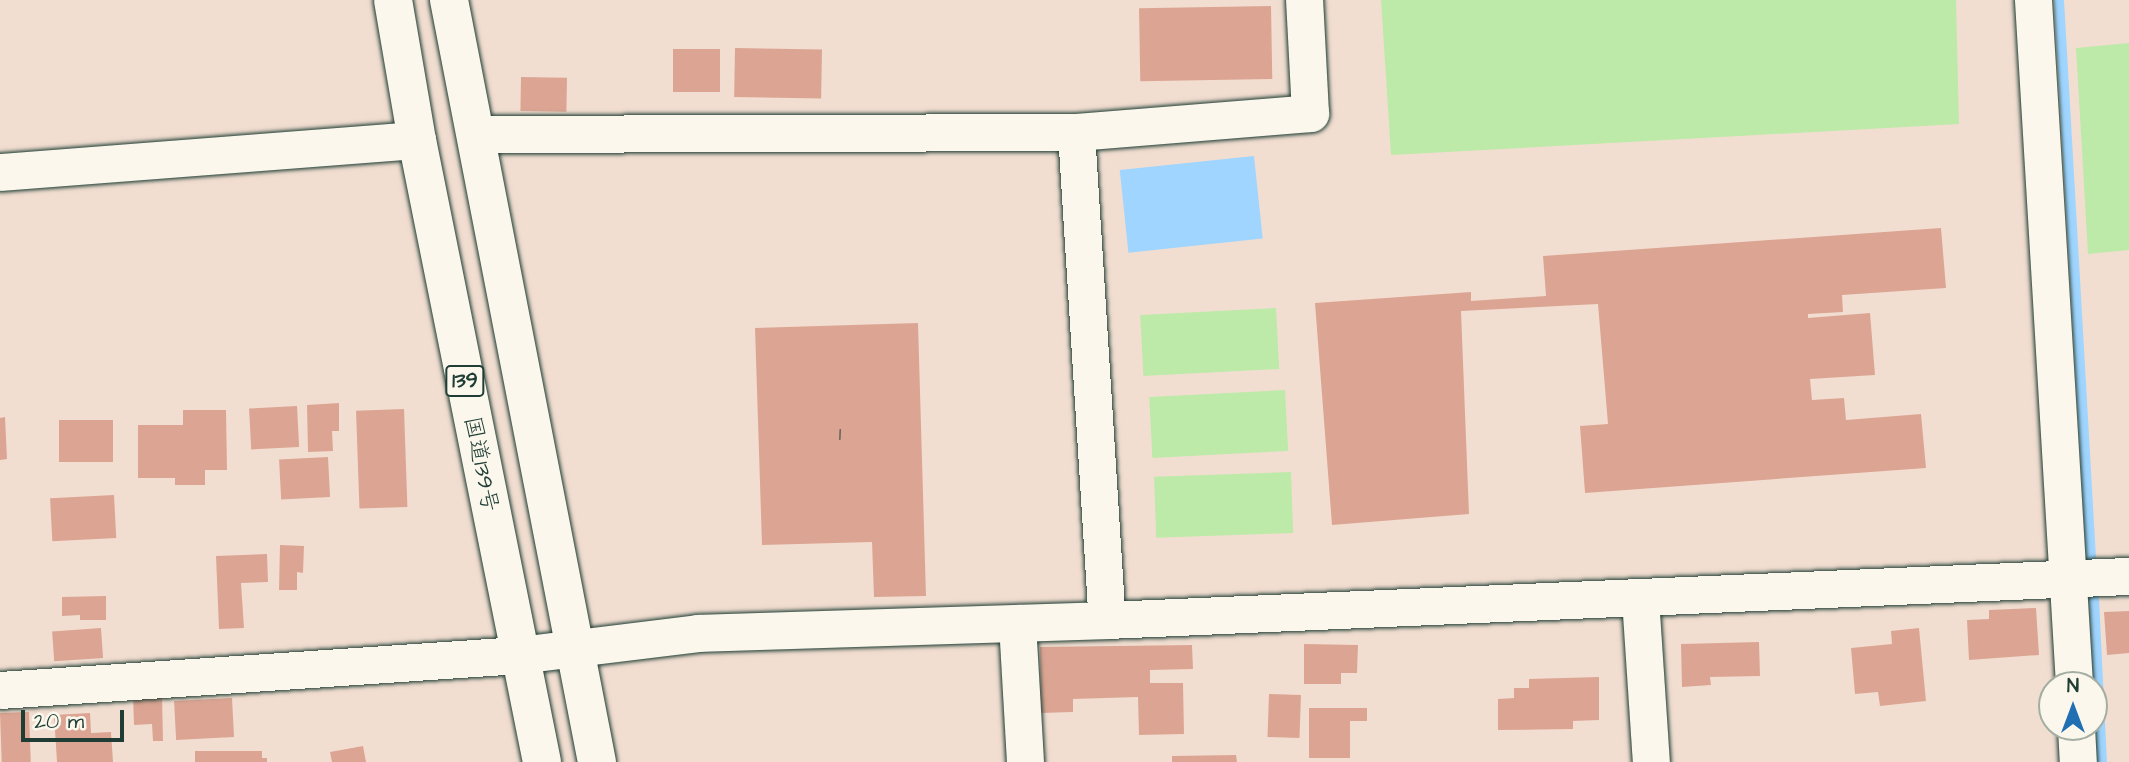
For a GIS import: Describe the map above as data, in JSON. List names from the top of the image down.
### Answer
{
  "streets": {
    "highway": ["139", "国道139号"]
  },
  "house_numbers": ["1"],
  "scale_bar": "20 m",
  "north": "top"
}
